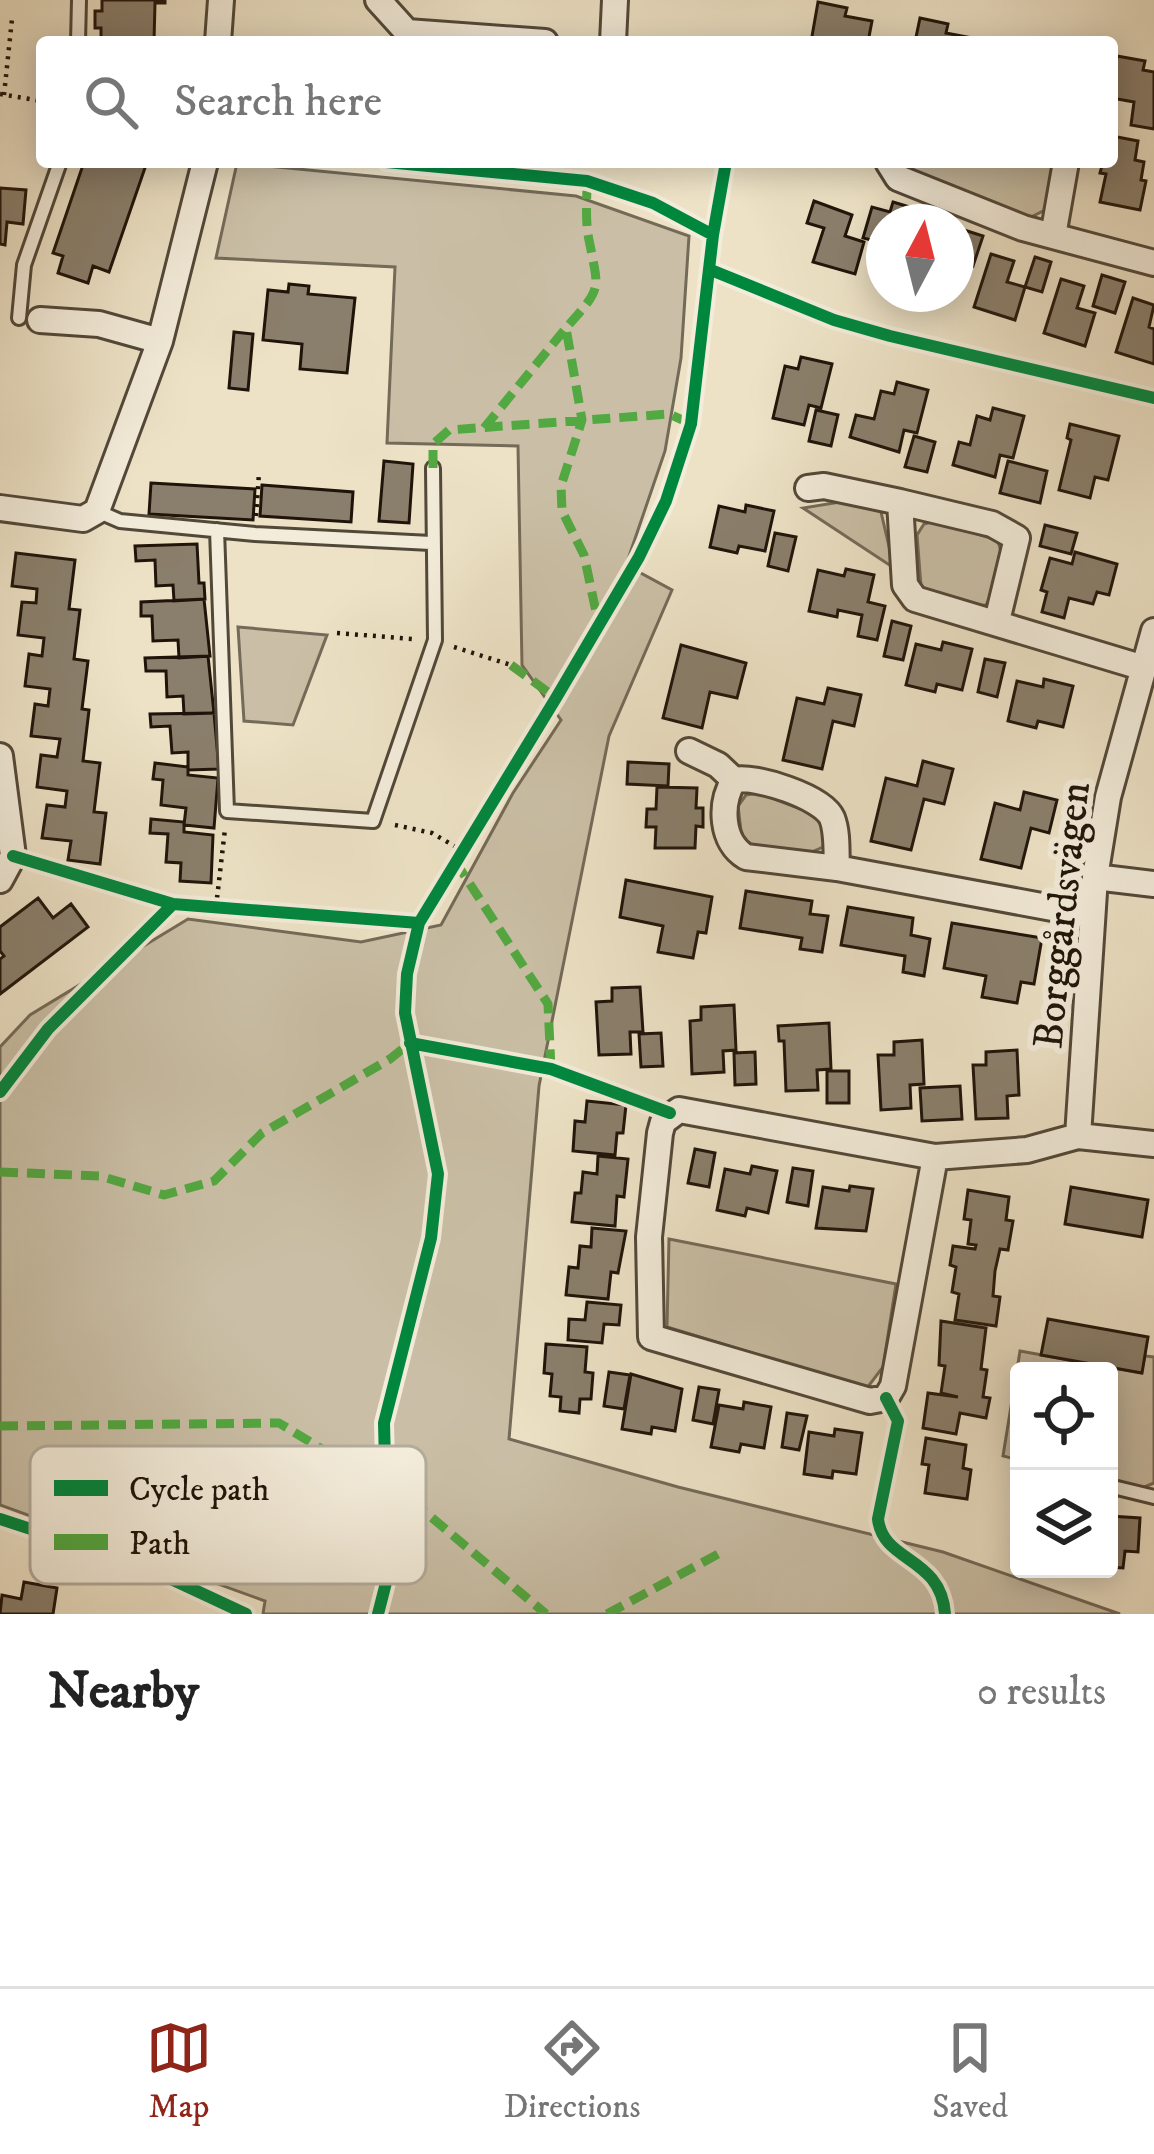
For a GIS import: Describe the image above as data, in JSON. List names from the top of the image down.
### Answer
{
  "streets": {
    "street": ["Borggårdsvägen"]
  },
  "legend": ["Cycle path", "Path"],
  "north": "top",
  "page": {
    "search": "Search here",
    "heading": ["Nearby", "0 results"],
    "nav": ["Map", "Directions", "Saved"]
  }
}
